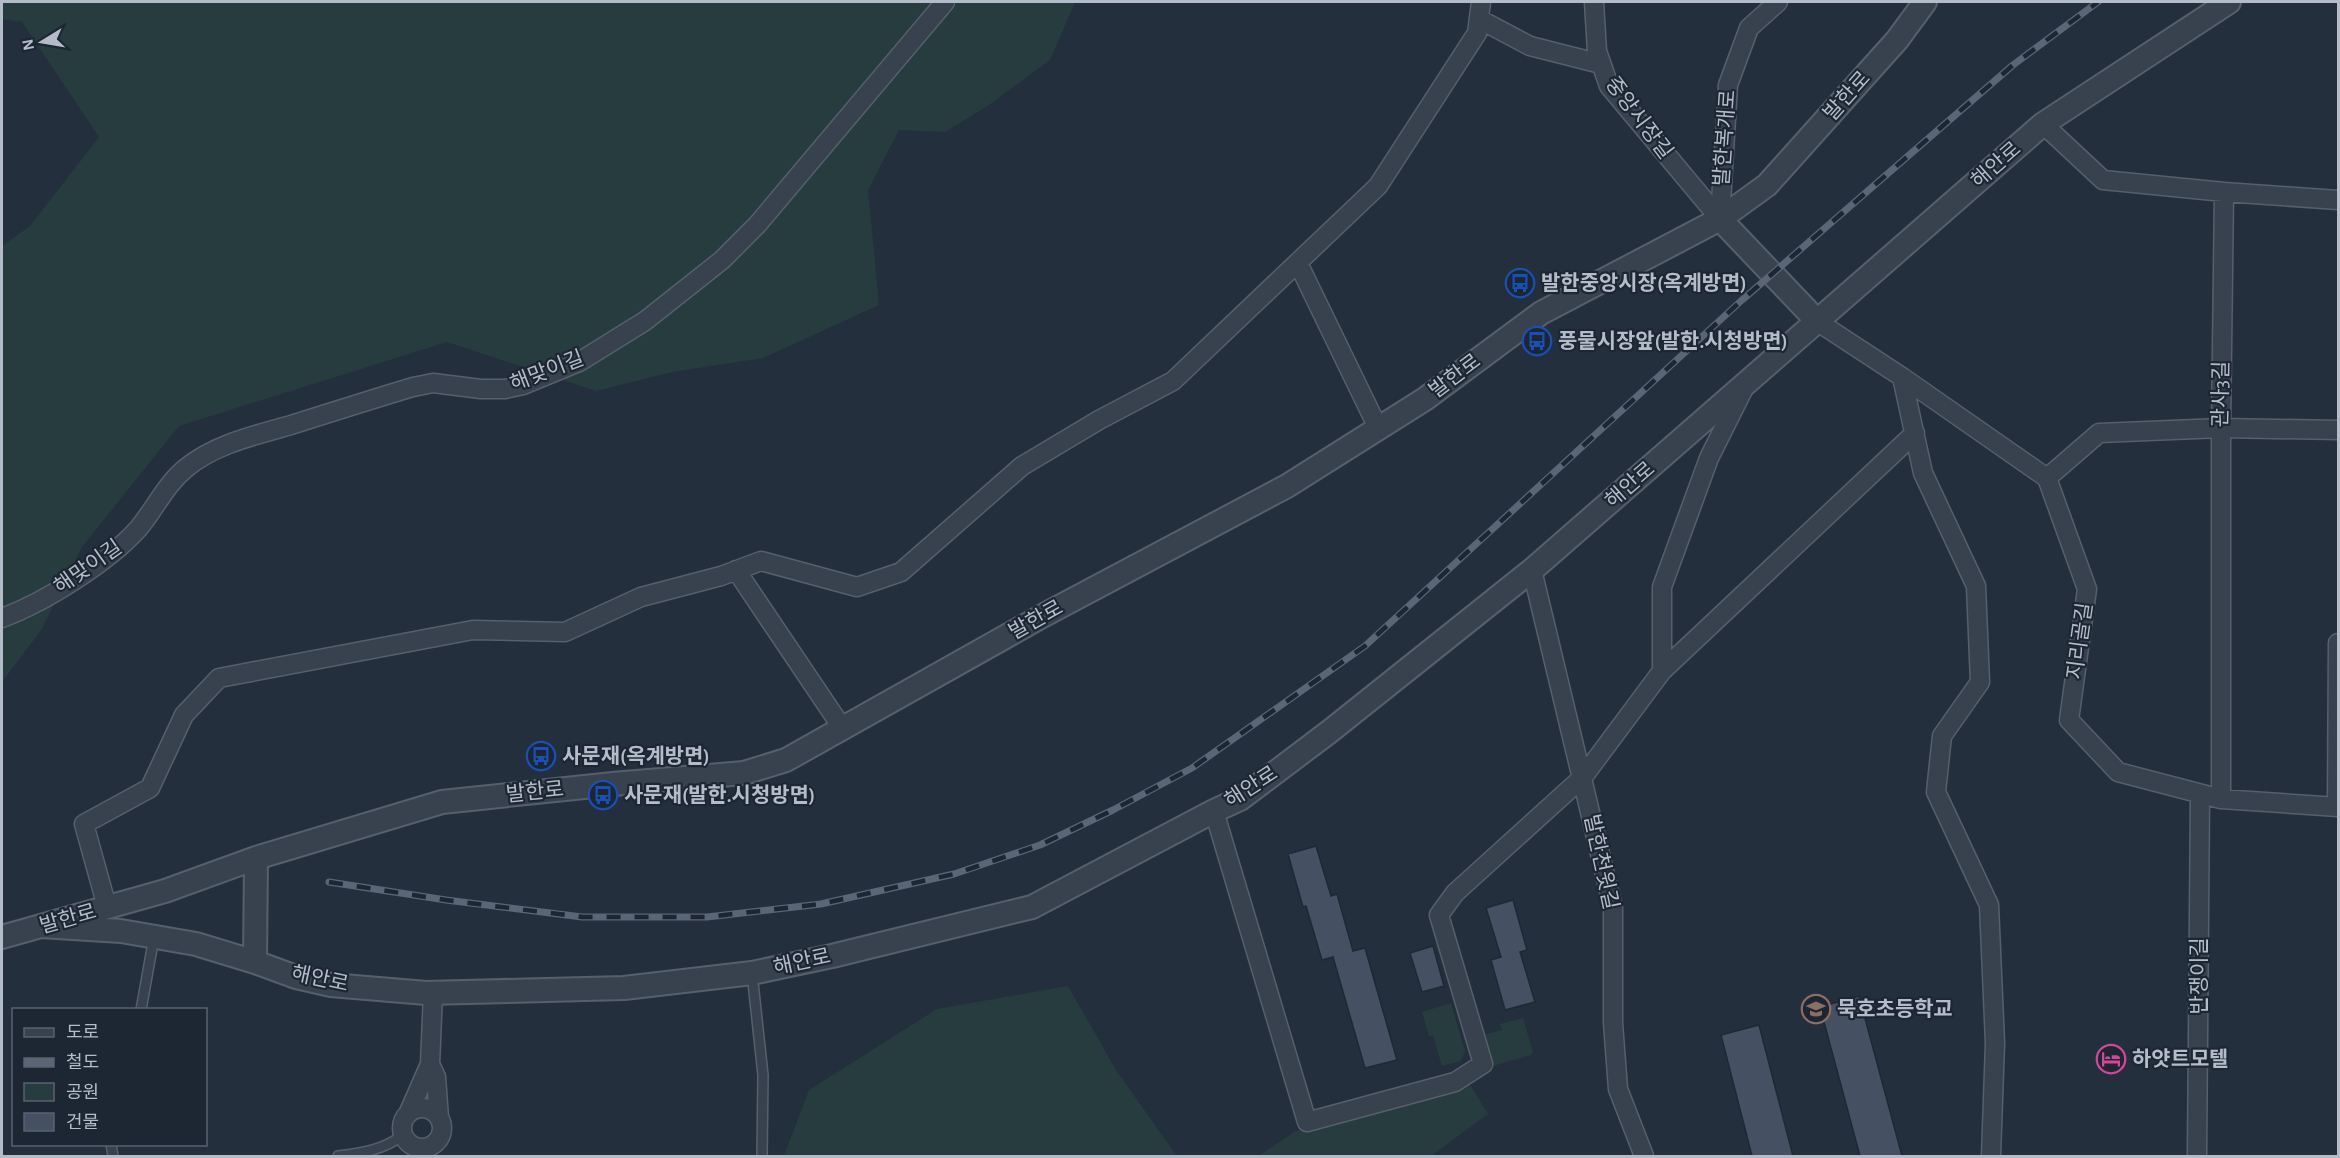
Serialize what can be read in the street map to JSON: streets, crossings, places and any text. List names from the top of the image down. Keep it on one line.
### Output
{"streets":{"street":["발한로","중앙시장길","발한복개로","해안로","해맞이길","관사3길","지리골길","발한천윗길","반쟁이길"]},"crossings":[["발한로","중앙시장길"],["발한로","발한복개로"],["발한로","해안로"],["중앙시장길","발한복개로"],["해안로","발한천윗길"],["관사3길","지리골길"],["지리골길","반쟁이길"]],"places":{"bus stop":["발한중앙시장(옥계방면)","풍물시장앞(발한.시청방면)","사문재(옥계방면)","사문재(발한.시청방면)"],"school or university":["묵호초등학교"],"hotel":["하얏트모텔"]},"legend":["도로","철도","공원","건물"],"north":"left"}
